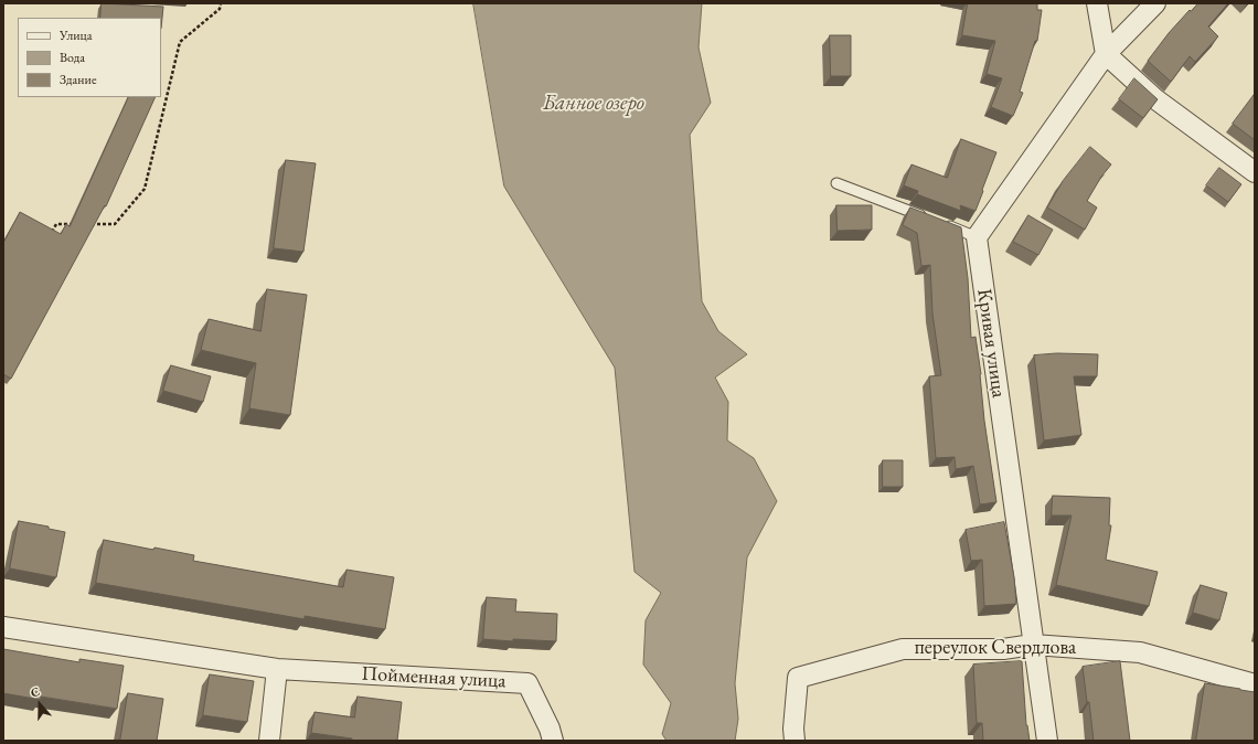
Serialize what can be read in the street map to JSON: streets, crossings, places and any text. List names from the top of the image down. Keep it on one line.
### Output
{"streets":{"street":["Кривая улица","переулок Свердлова","Пойменная улица"]},"crossings":[["Кривая улица","переулок Свердлова"]],"water":["Банное озеро"],"legend":["Улица","Вода","Здание"],"north":"top"}
